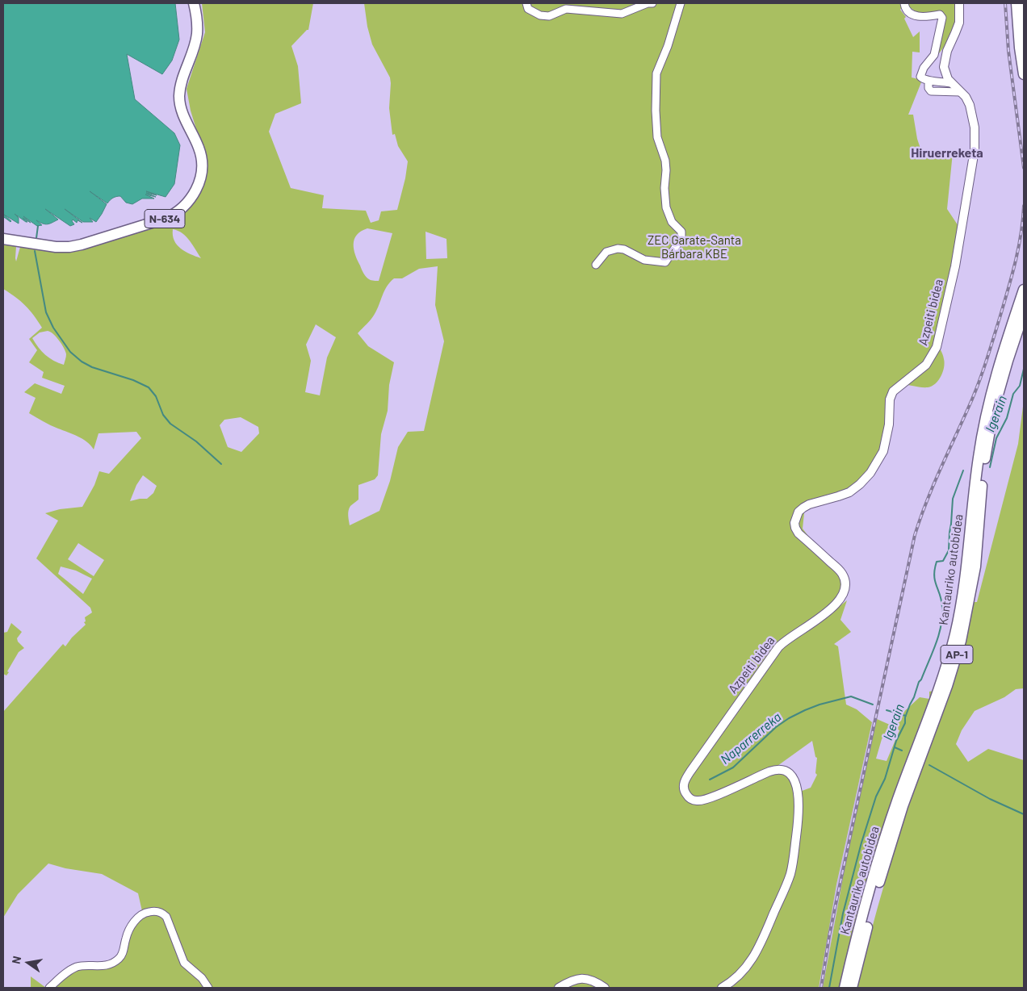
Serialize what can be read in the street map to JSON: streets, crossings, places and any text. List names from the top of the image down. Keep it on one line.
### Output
{"streets":{"highway":["N-634","Kantauriko autobidea","AP-1"],"main road":["Azpeiti bidea"]},"districts":["Hiruerreketa"],"water":["Igerain","Naparrerreka"],"parks":["ZEC Garate-Santa Bárbara KBE"],"north":"left"}
